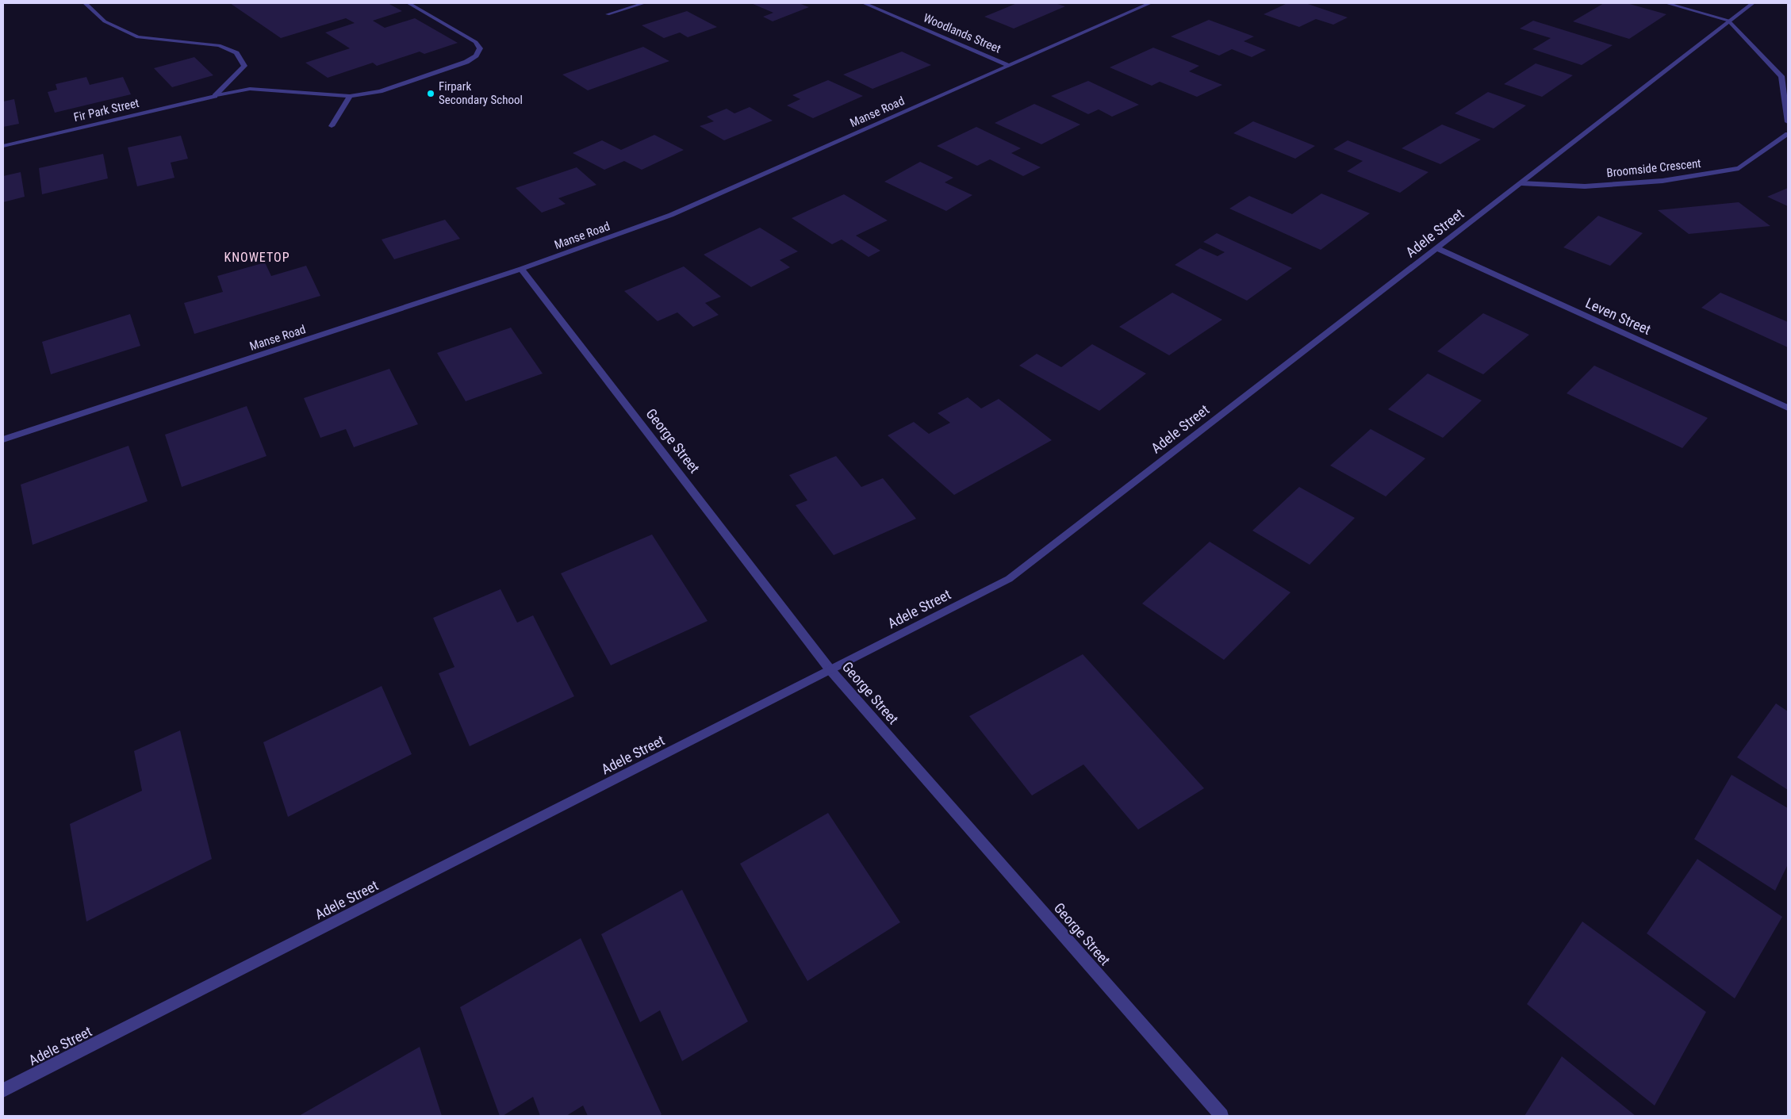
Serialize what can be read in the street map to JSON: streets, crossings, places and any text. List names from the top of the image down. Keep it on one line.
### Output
{"streets":{"street":["Woodlands Street","Fir Park Street","Manse Road","Broomside Crescent","Adele Street","Leven Street","George Street"]},"crossings":[["Woodlands Street","Manse Road"],["Manse Road","George Street"],["Broomside Crescent","Adele Street"],["Adele Street","Leven Street"],["Adele Street","George Street"]],"districts":["KNOWETOP"],"places":["Firpark Secondary School"]}
